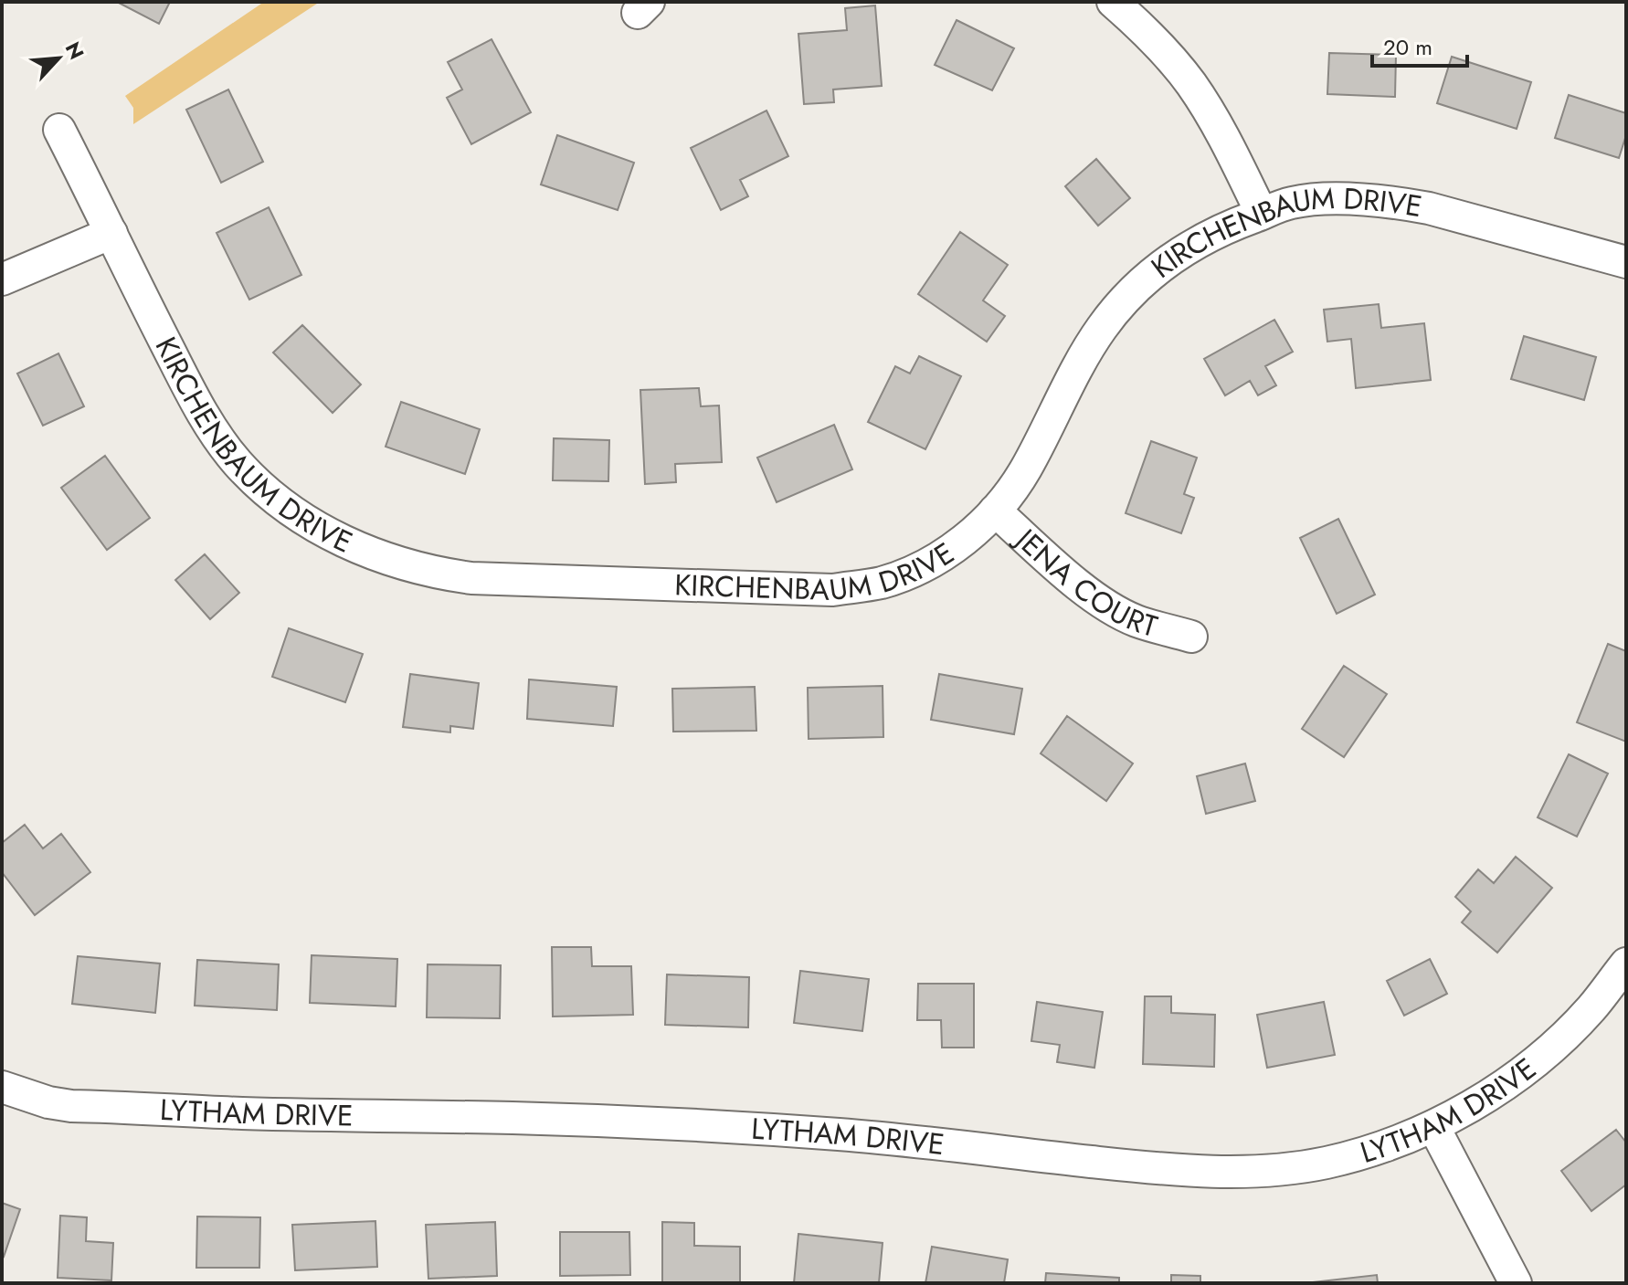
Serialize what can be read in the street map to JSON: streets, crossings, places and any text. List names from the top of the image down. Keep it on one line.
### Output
{"streets":{"street":["KIRCHENBAUM DRIVE","JENA COURT","LYTHAM DRIVE"]},"crossings":[["KIRCHENBAUM DRIVE","JENA COURT"]],"scale_bar":"20 m","north":"top right"}
